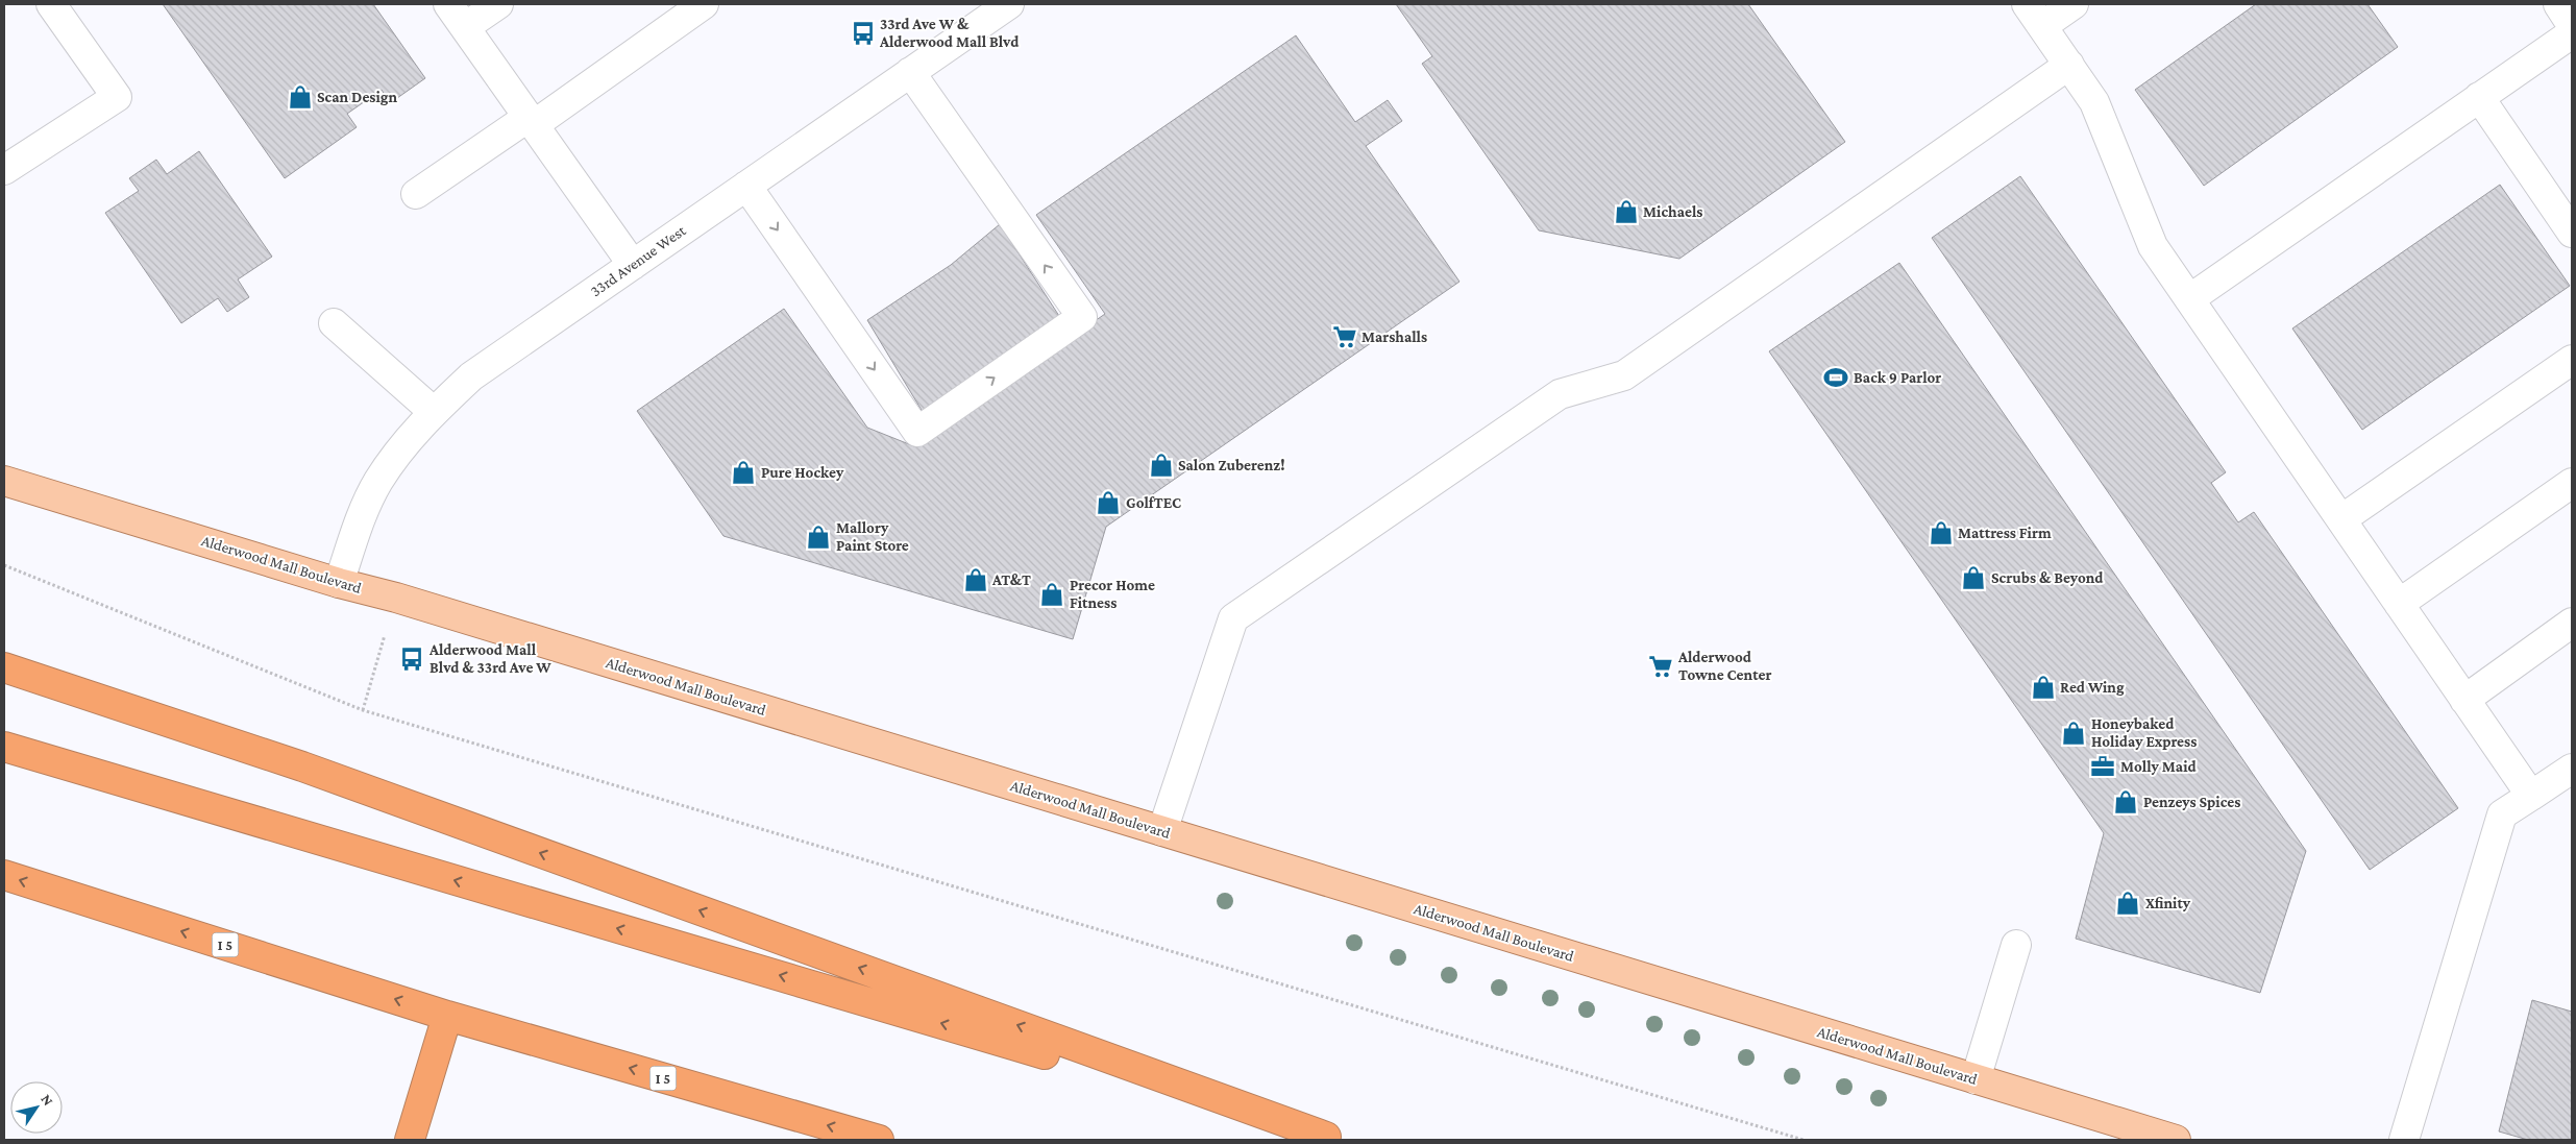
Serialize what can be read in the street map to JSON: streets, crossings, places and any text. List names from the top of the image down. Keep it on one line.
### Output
{"streets":{"highway":["I 5"],"main road":["Alderwood Mall Boulevard"],"street":["33rd Avenue West"]},"crossings":[["33rd Avenue West","Alderwood Mall Boulevard"]],"places":{"bus stop":["33rd Ave W & Alderwood Mall Blvd","Alderwood Mall Blvd & 33rd Ave W"],"shop":["Scan Design","Michaels","Salon Zuberenz!","Pure Hockey","GolfTEC","Mattress Firm","Mallory Paint Store","Scrubs & Beyond","AT&T","Precor Home Fitness","Red Wing","Honeybaked Holiday Express","Penzeys Spices","Xfinity"],"supermarket":["Marshalls","Alderwood Towne Center"],"sports":["Back 9 Parlor"],"office":["Molly Maid"]},"north":"top right"}
